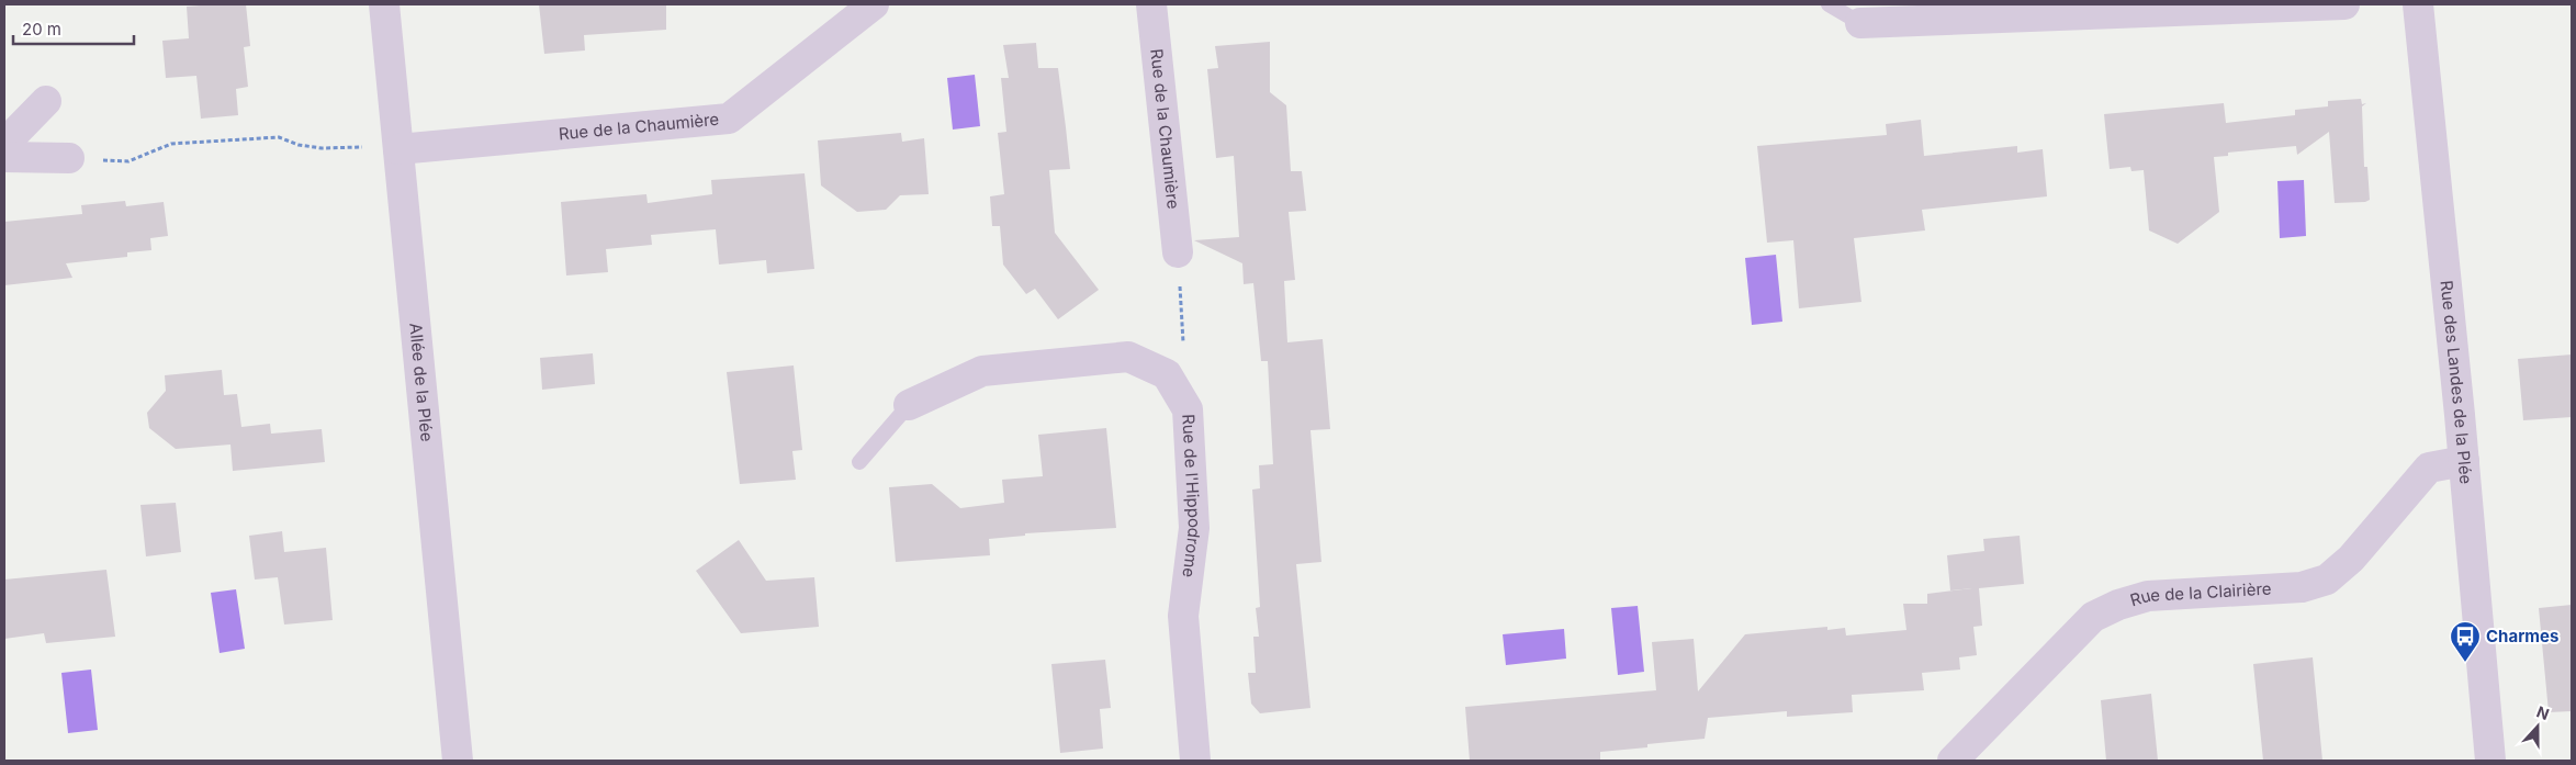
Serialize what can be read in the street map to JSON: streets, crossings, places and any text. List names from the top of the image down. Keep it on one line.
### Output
{"streets":{"street":["Rue de la Chaumière","Allée de la Plée","Rue des Landes de la Plée","Rue de l'Hippodrome","Rue de la Clairière"]},"crossings":[["Rue de la Chaumière","Allée de la Plée"],["Rue des Landes de la Plée","Rue de la Clairière"]],"places":{"bus stop":["Charmes"]},"scale_bar":"20 m","north":"top"}
